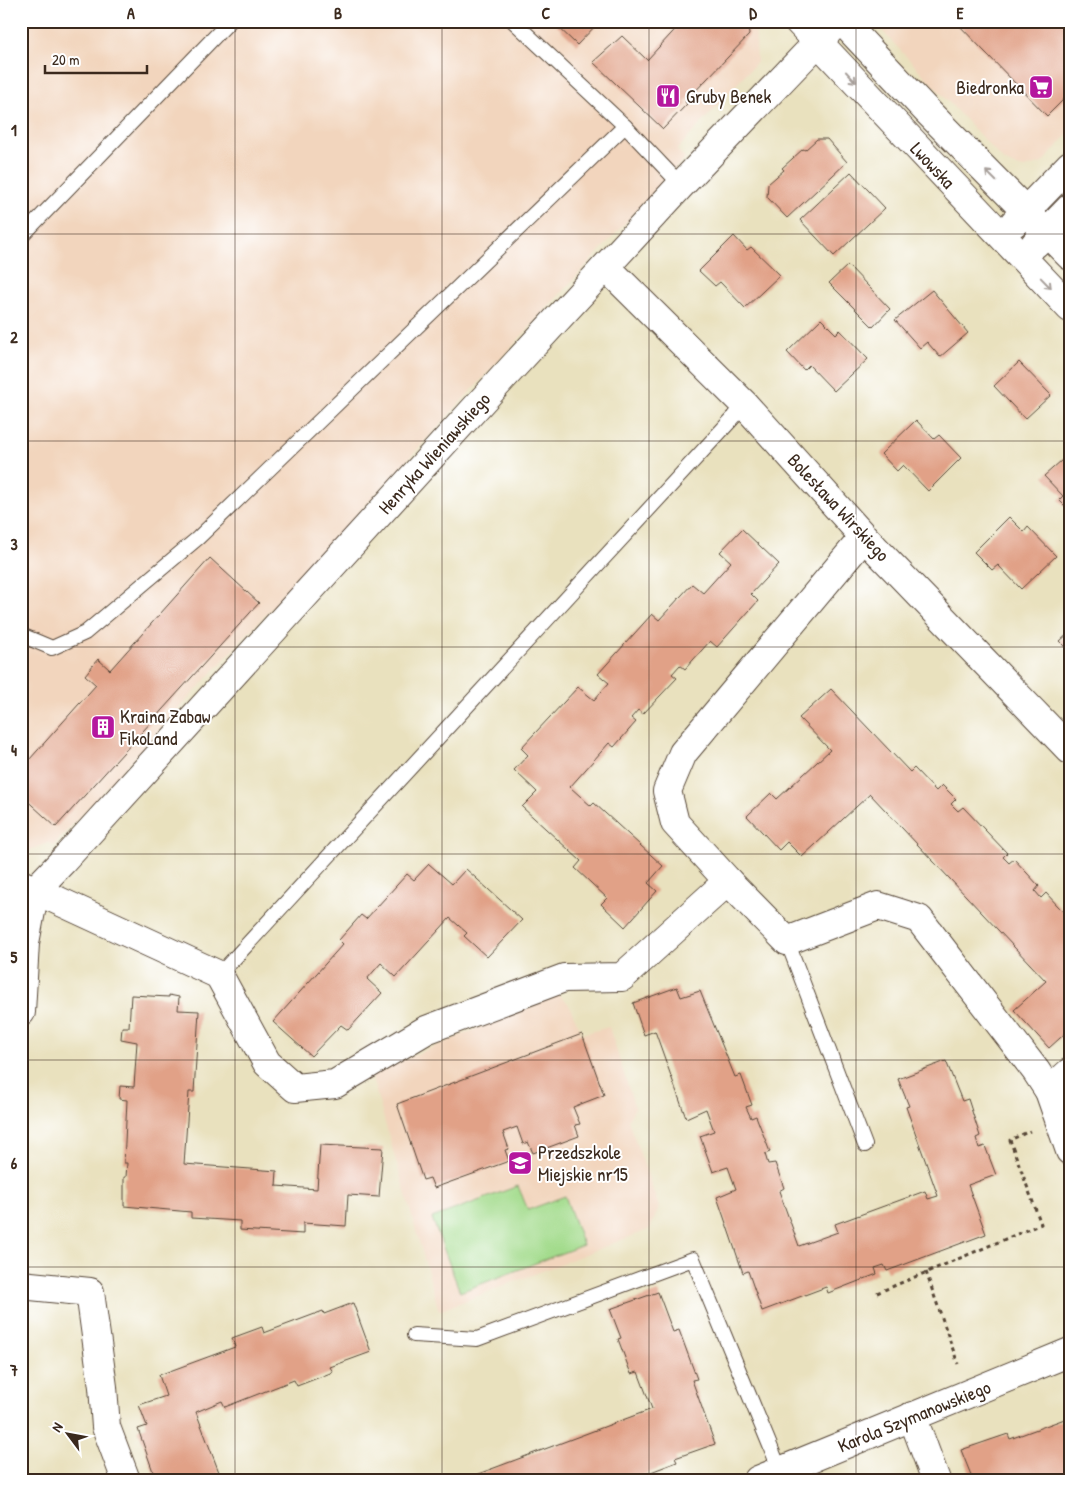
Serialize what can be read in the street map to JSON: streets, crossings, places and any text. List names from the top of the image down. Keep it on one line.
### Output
{"streets":{"street":["Lwowska","Henryka Wieniawskiego","Bolesława Wirskiego","Karola Szymanowskiego"]},"crossings":[["Lwowska","Henryka Wieniawskiego"],["Henryka Wieniawskiego","Bolesława Wirskiego"]],"places":{"supermarket":["Biedronka"],"restaurant":["Gruby Benek"],"building":["Kraina Zabaw FikoLand"],"school or university":["Przedszkole Miejskie nr15"]},"scale_bar":"20 m","north":"top left","grid":{"columns":["A","B","C","D","E"],"rows":["1","2","3","4","5","6","7"]}}
